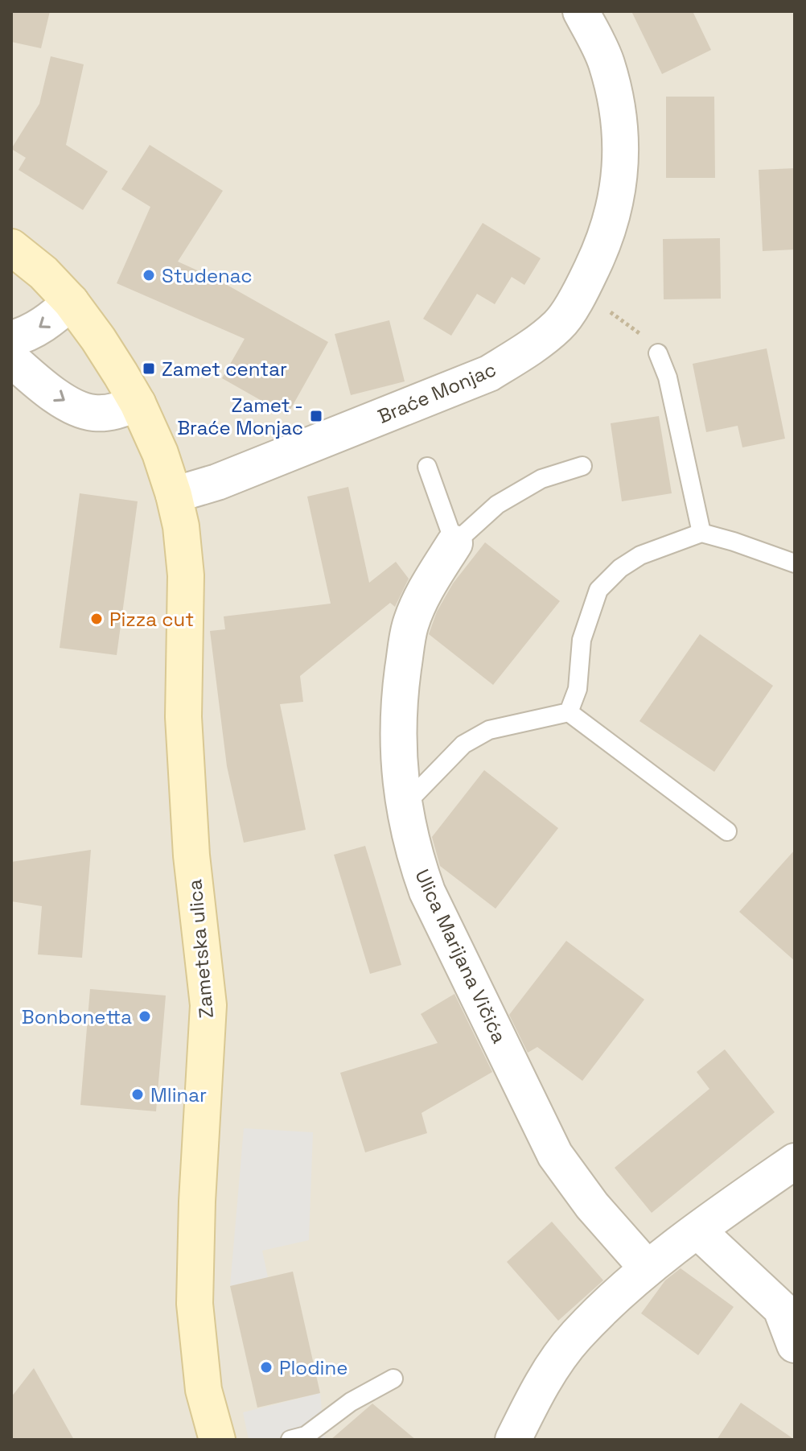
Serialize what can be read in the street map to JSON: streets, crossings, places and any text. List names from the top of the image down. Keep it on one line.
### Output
{"streets":{"main road":["Zametska ulica"],"street":["Braće Monjac","Ulica Marijana Vičića"]},"crossings":[["Braće Monjac","Zametska ulica"]],"places":{"other":["Studenac","Pizza cut","Bonbonetta","Mlinar","Plodine"],"transit":["Zamet centar","Zamet - Braće Monjac"]}}
